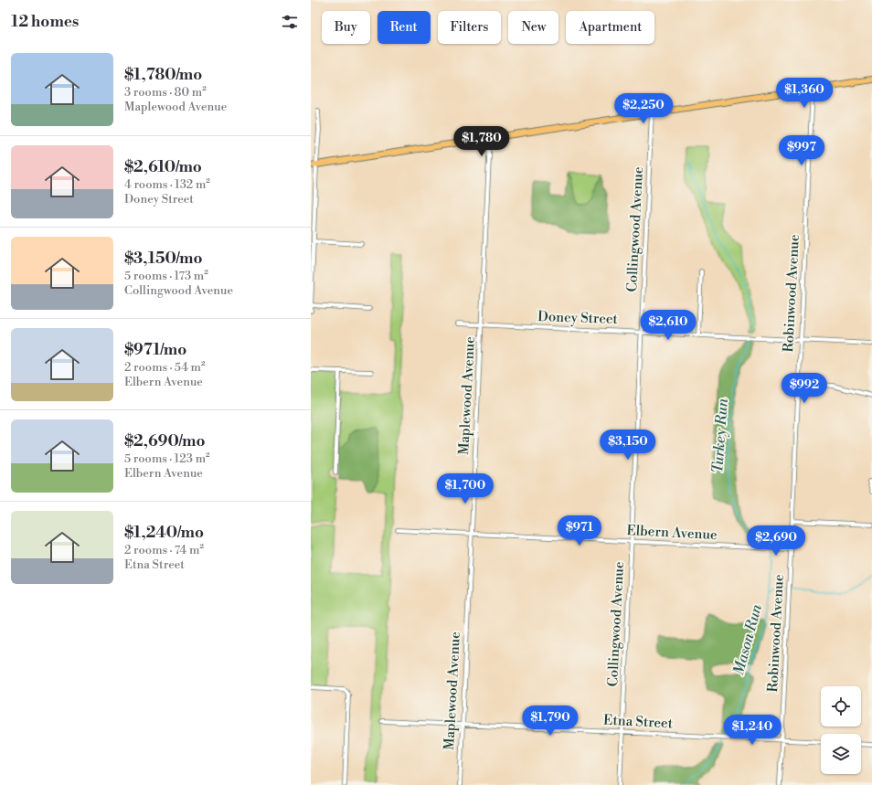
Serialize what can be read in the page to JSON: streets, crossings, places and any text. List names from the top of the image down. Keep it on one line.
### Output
{"streets":{"street":["Collingwood Avenue","Robinwood Avenue","Doney Street","Maplewood Avenue","Elbern Avenue","Etna Street"]},"crossings":[["Collingwood Avenue","Doney Street"],["Collingwood Avenue","Elbern Avenue"],["Collingwood Avenue","Etna Street"],["Robinwood Avenue","Doney Street"],["Robinwood Avenue","Elbern Avenue"],["Robinwood Avenue","Etna Street"],["Doney Street","Maplewood Avenue"],["Maplewood Avenue","Elbern Avenue"],["Maplewood Avenue","Etna Street"]],"water":["Turkey Run","Mason Run"],"page":{"heading":"12 homes","chip":["Buy","Rent","Filters","New","Apartment"],"list":[{"name":"$1,780/mo","note":"3 rooms · 80 m² · Maplewood Avenue"},{"name":"$2,610/mo","note":"4 rooms · 132 m² · Doney Street"},{"name":"$3,150/mo","note":"5 rooms · 173 m² · Collingwood Avenue"},{"name":"$971/mo","note":"2 rooms · 54 m² · Elbern Avenue"},{"name":"$2,690/mo","note":"5 rooms · 123 m² · Elbern Avenue"},{"name":"$1,240/mo","note":"2 rooms · 74 m² · Etna Street"}],"price":["$1,360","$2,250","$1,780","$997","$2,610","$992","$3,150","$1,700","$971","$2,690","$1,790","$1,240"]}}
